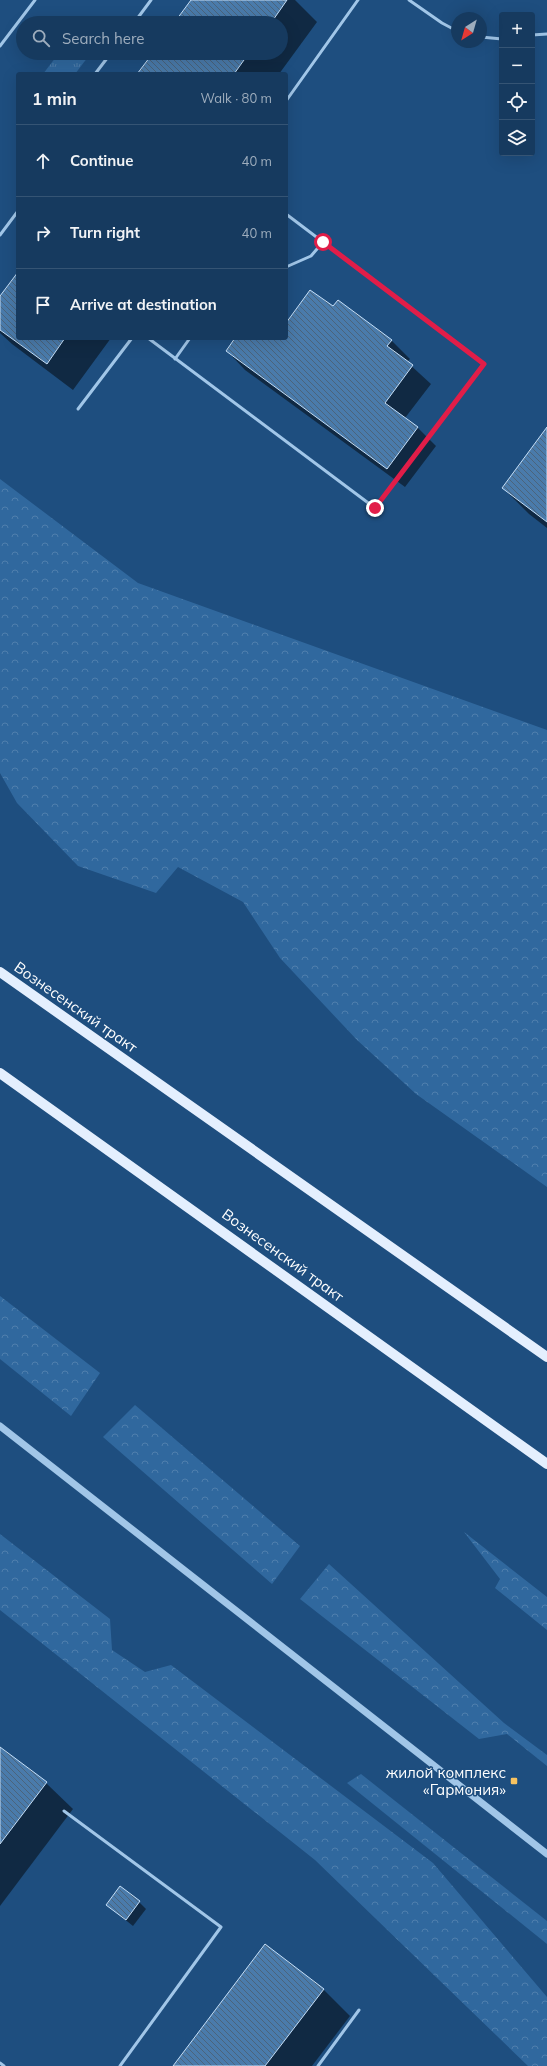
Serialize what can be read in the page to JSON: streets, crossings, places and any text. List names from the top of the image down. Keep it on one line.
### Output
{"streets":{"main road":["Вознесенский тракт"]},"places":{"transit":["жилой комплекс «Гармония»"]},"north":"bottom left","page":{"map_buttons":["+","−"],"search":"Search here","heading":["1 min","Walk · 80 m"],"list":[["Continue","40 m"],["Turn right","40 m"],"Arrive at destination"]}}
